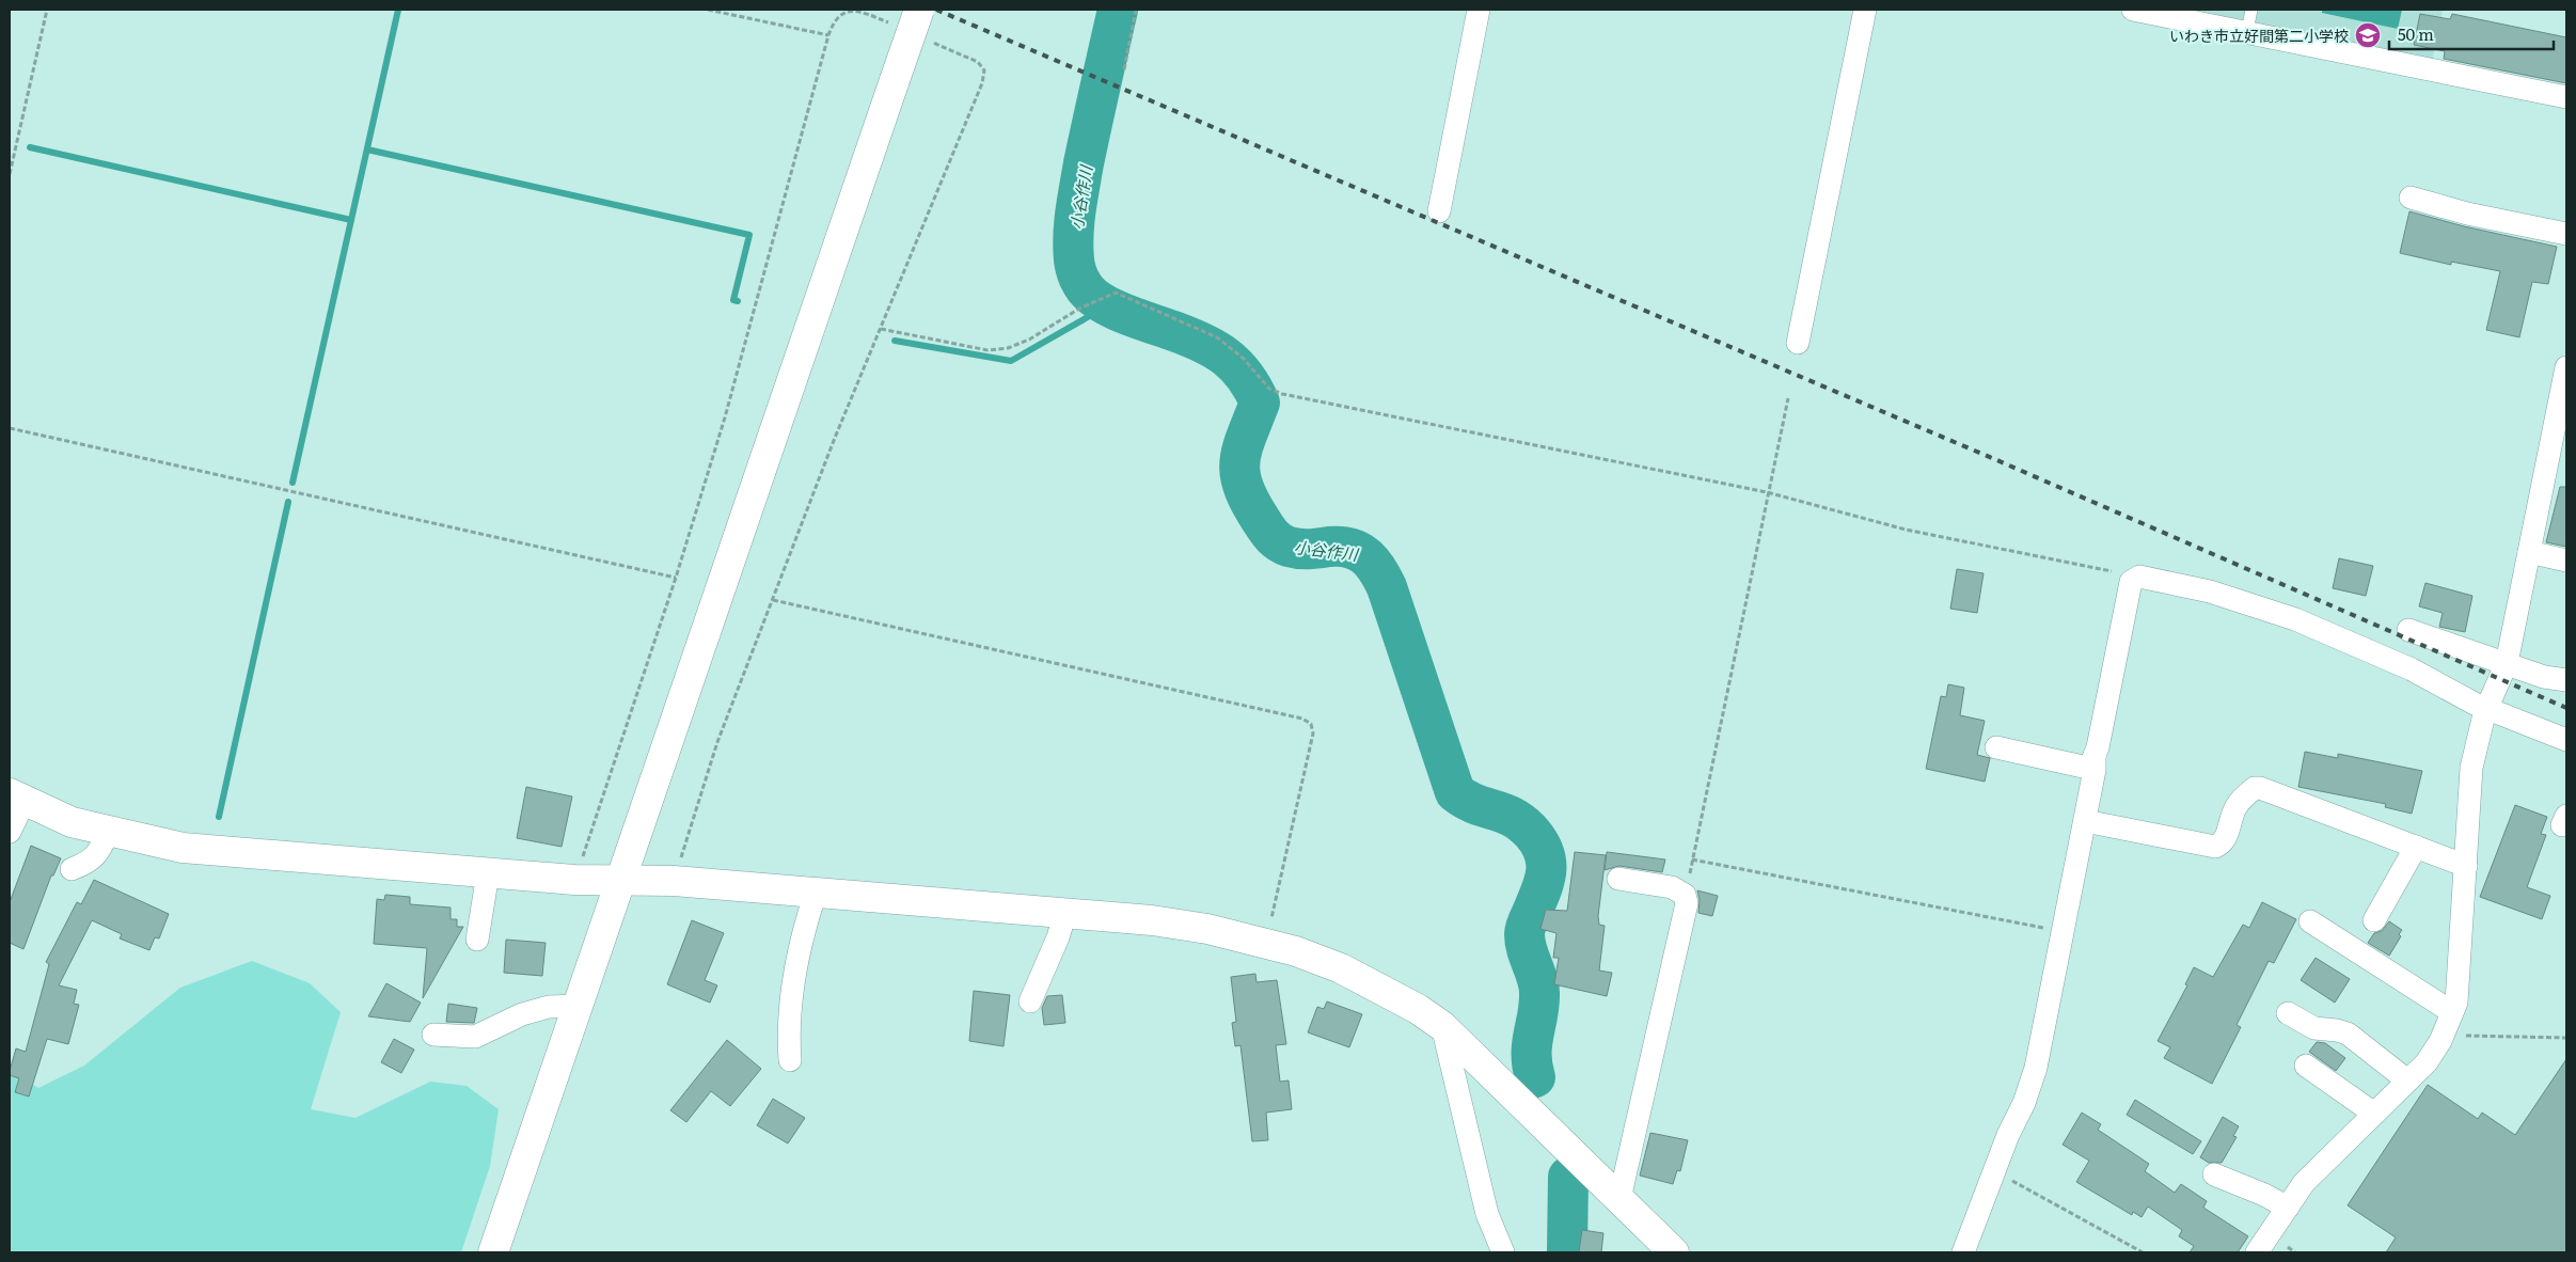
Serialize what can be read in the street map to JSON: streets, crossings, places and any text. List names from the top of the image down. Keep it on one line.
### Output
{"water":["小谷作川"],"places":{"school or university":["いわき市立好間第二小学校"]},"scale_bar":"50 m"}
